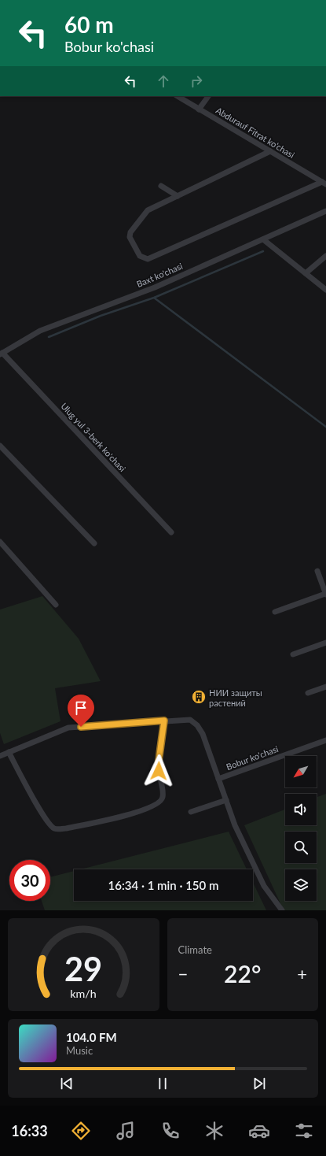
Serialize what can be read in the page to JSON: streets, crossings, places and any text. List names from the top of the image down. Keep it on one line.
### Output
{"streets":{"street":["Abdurauf Fitrat ko'chasi","Baxt ko'chasi","Ulug yul 3-berk ko'chasi","Bobur ko'chasi"]},"crossings":[["Baxt ko'chasi","Ulug yul 3-berk ko'chasi"]],"places":{"building":["НИИ защиты растений"]},"north":"bottom left","page":{"turn":["60 m","Bobur ko'chasi"],"limit":"30","trip":"16:34 · 1 min · 150 m","tile":"Climate","heat":["−","22°","+"],"song":["104.0 FM","Music"],"tabs":"16:33","gauge":["29","km/h"]}}
